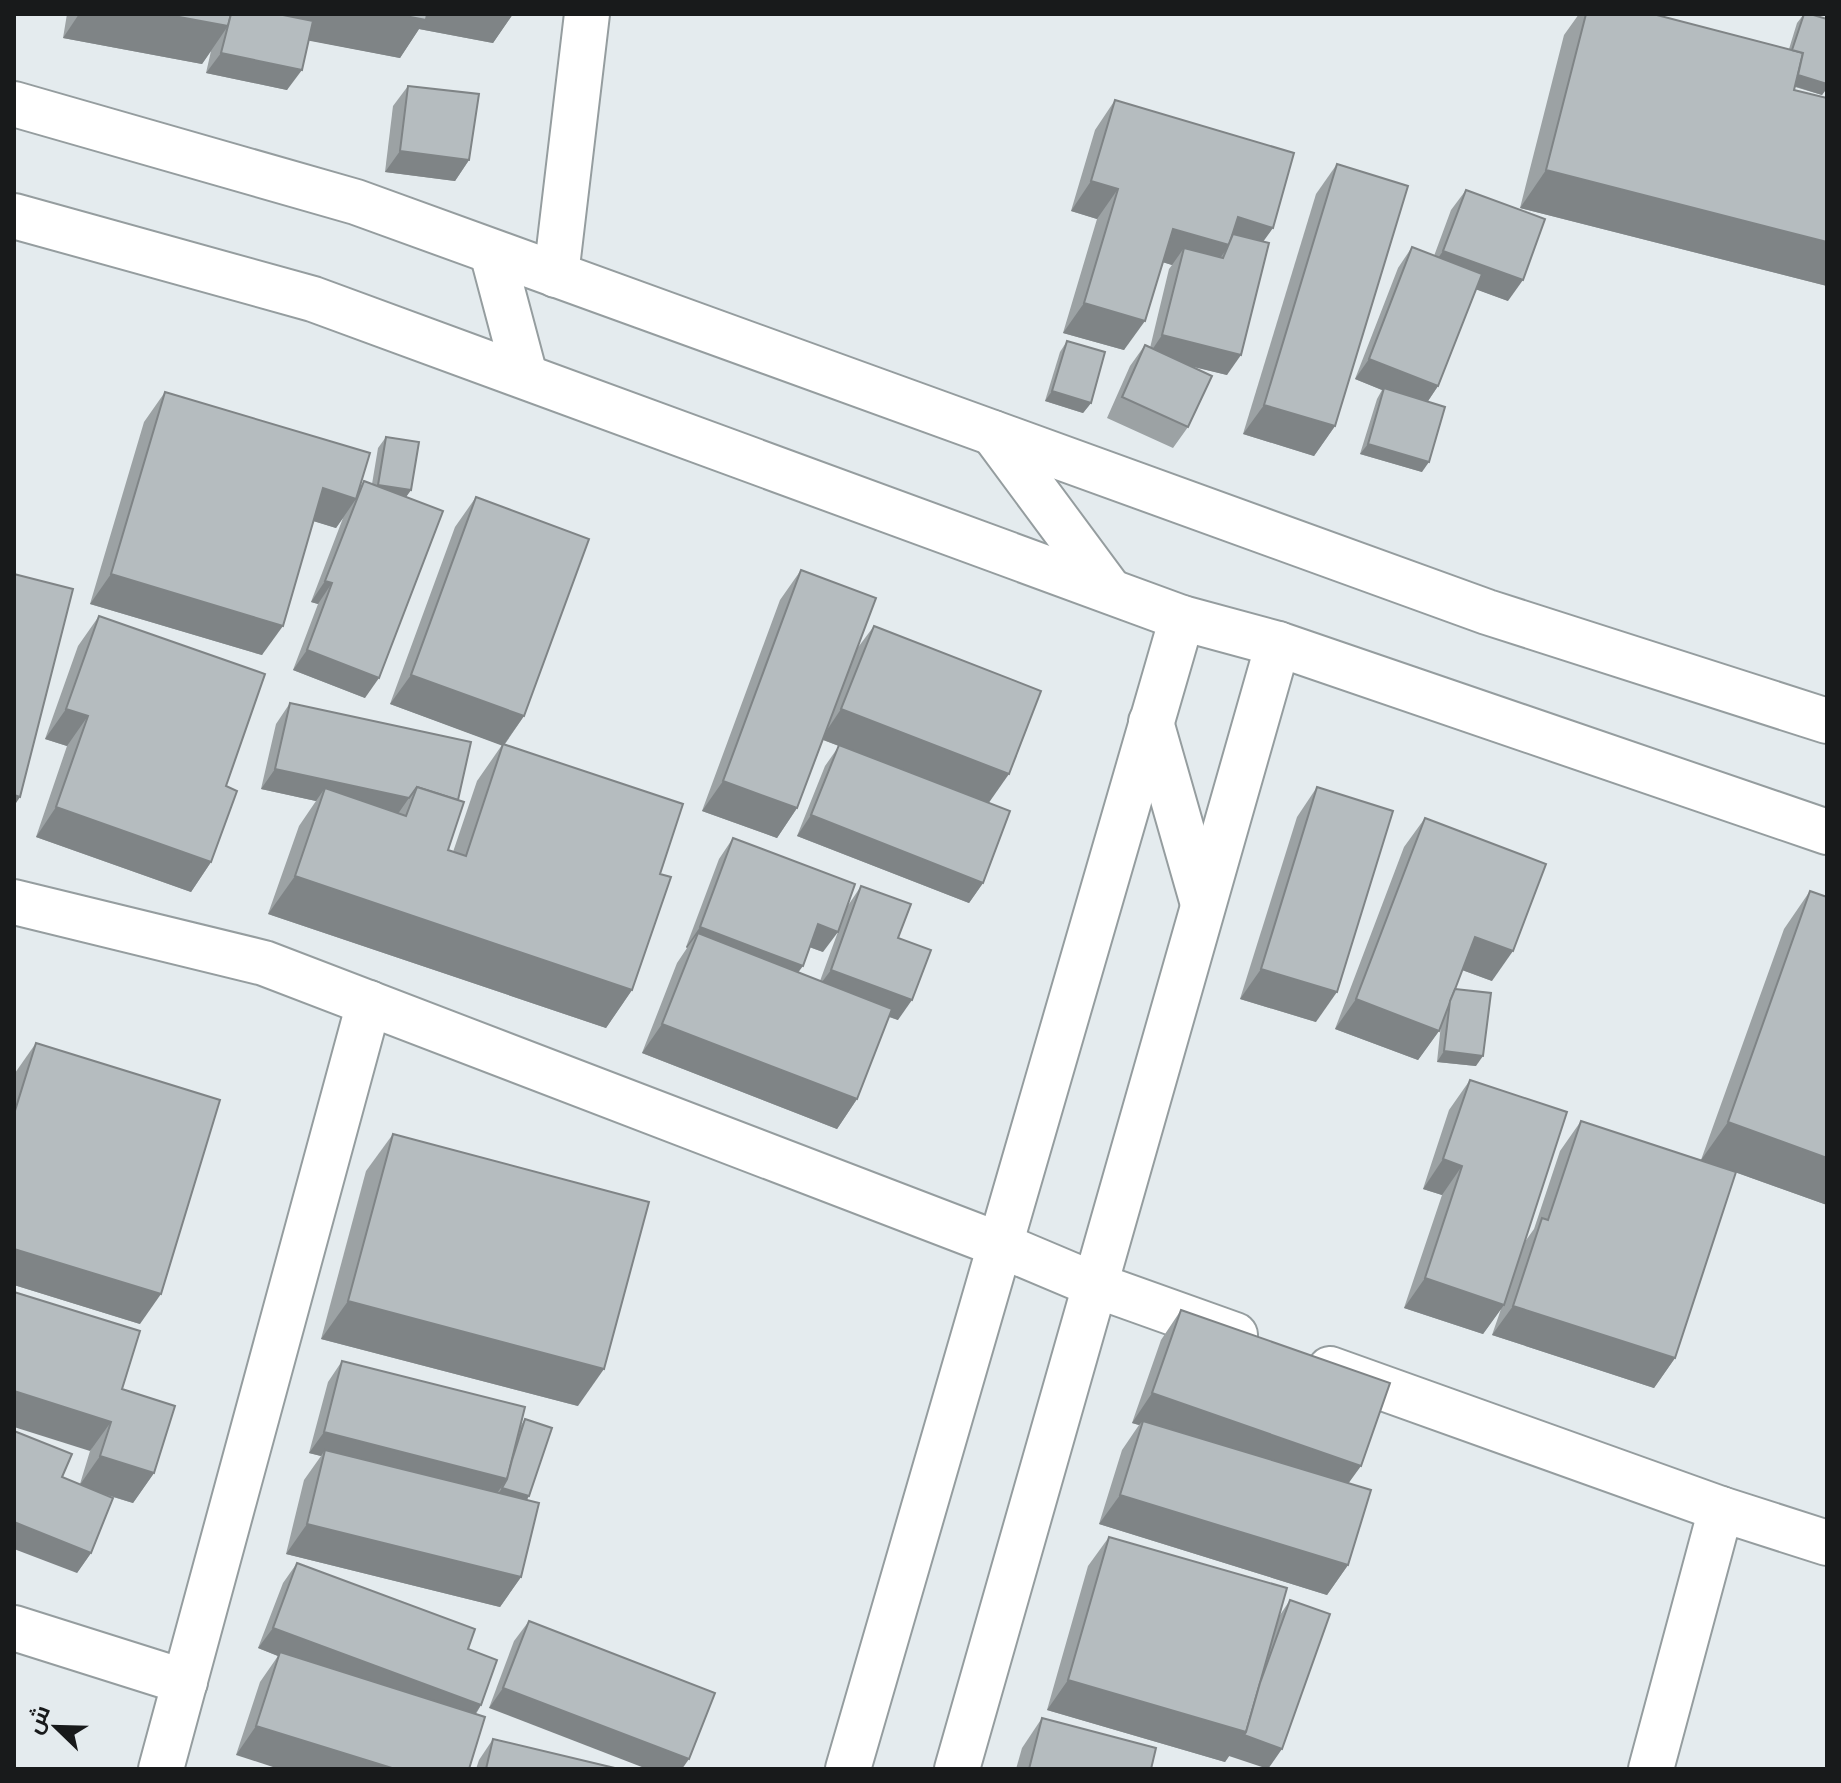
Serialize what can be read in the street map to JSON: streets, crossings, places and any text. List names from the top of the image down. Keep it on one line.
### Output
{"north":"top left"}
